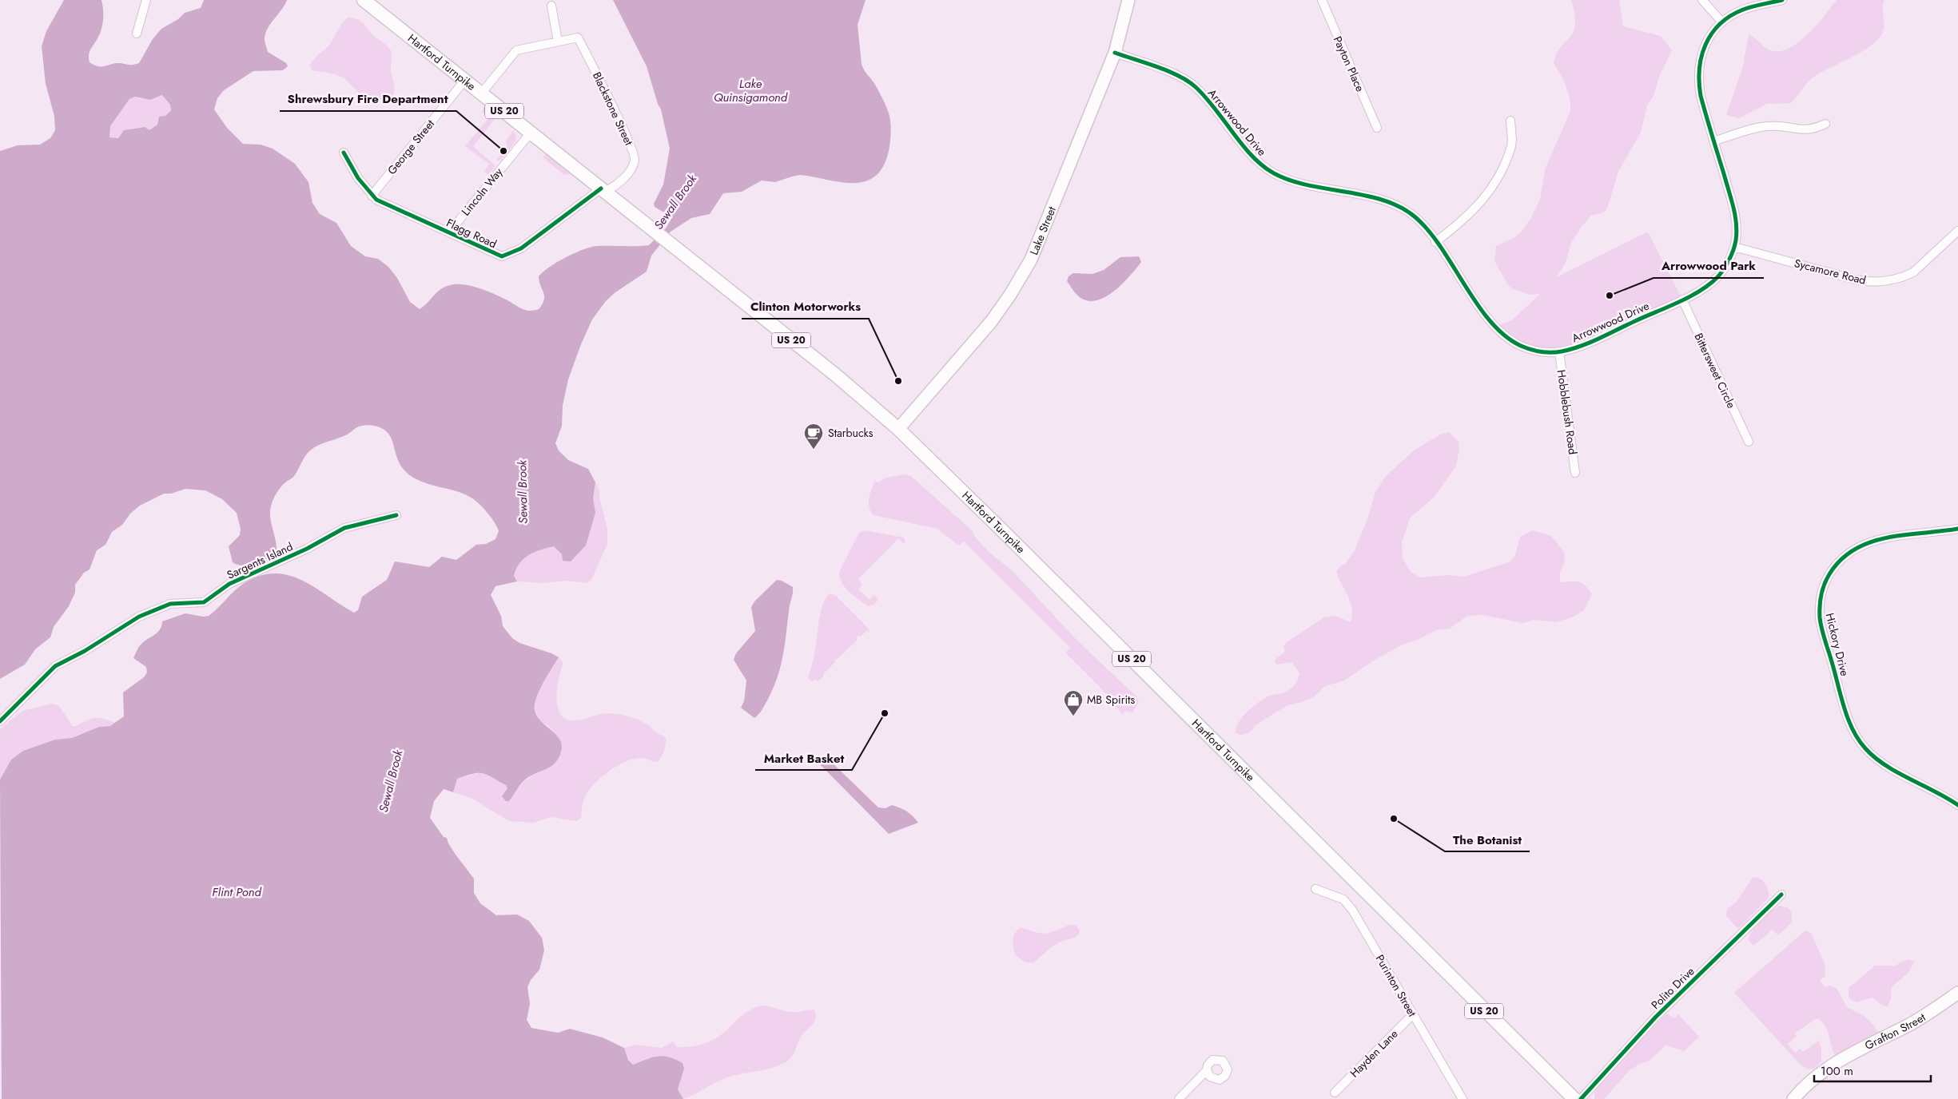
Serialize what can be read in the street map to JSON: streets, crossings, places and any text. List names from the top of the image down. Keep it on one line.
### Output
{"streets":{"main road":["Hartford Turnpike","US 20","Lake Street","Grafton Street"],"street":["Payton Place","Blackstone Street","Arrowwood Drive","George Street","Lincoln Way","Flagg Road","Sycamore Road","Bittersweet Circle","Hobblebush Road","Sargents Island","Hickory Drive","Purinton Street","Polito Drive","Hayden Lane"]},"crossings":[["Hartford Turnpike","Blackstone Street"],["Hartford Turnpike","George Street"],["Hartford Turnpike","Lincoln Way"],["Hartford Turnpike","Lake Street"],["Hartford Turnpike","Flagg Road"],["Blackstone Street","Flagg Road"],["Arrowwood Drive","Lake Street"],["Arrowwood Drive","Sycamore Road"],["Arrowwood Drive","Bittersweet Circle"],["Arrowwood Drive","Hobblebush Road"],["George Street","Flagg Road"],["Lincoln Way","Flagg Road"],["Purinton Street","Hayden Lane"]],"water":["Lake Quinsigamond","Sewall Brook","Flint Pond"],"places":{"other":["Shrewsbury Fire Department","Arrowwood Park","Clinton Motorworks","Market Basket","The Botanist"],"cafe":["Starbucks"],"shop":["MB Spirits"]},"scale_bar":"100 m"}
